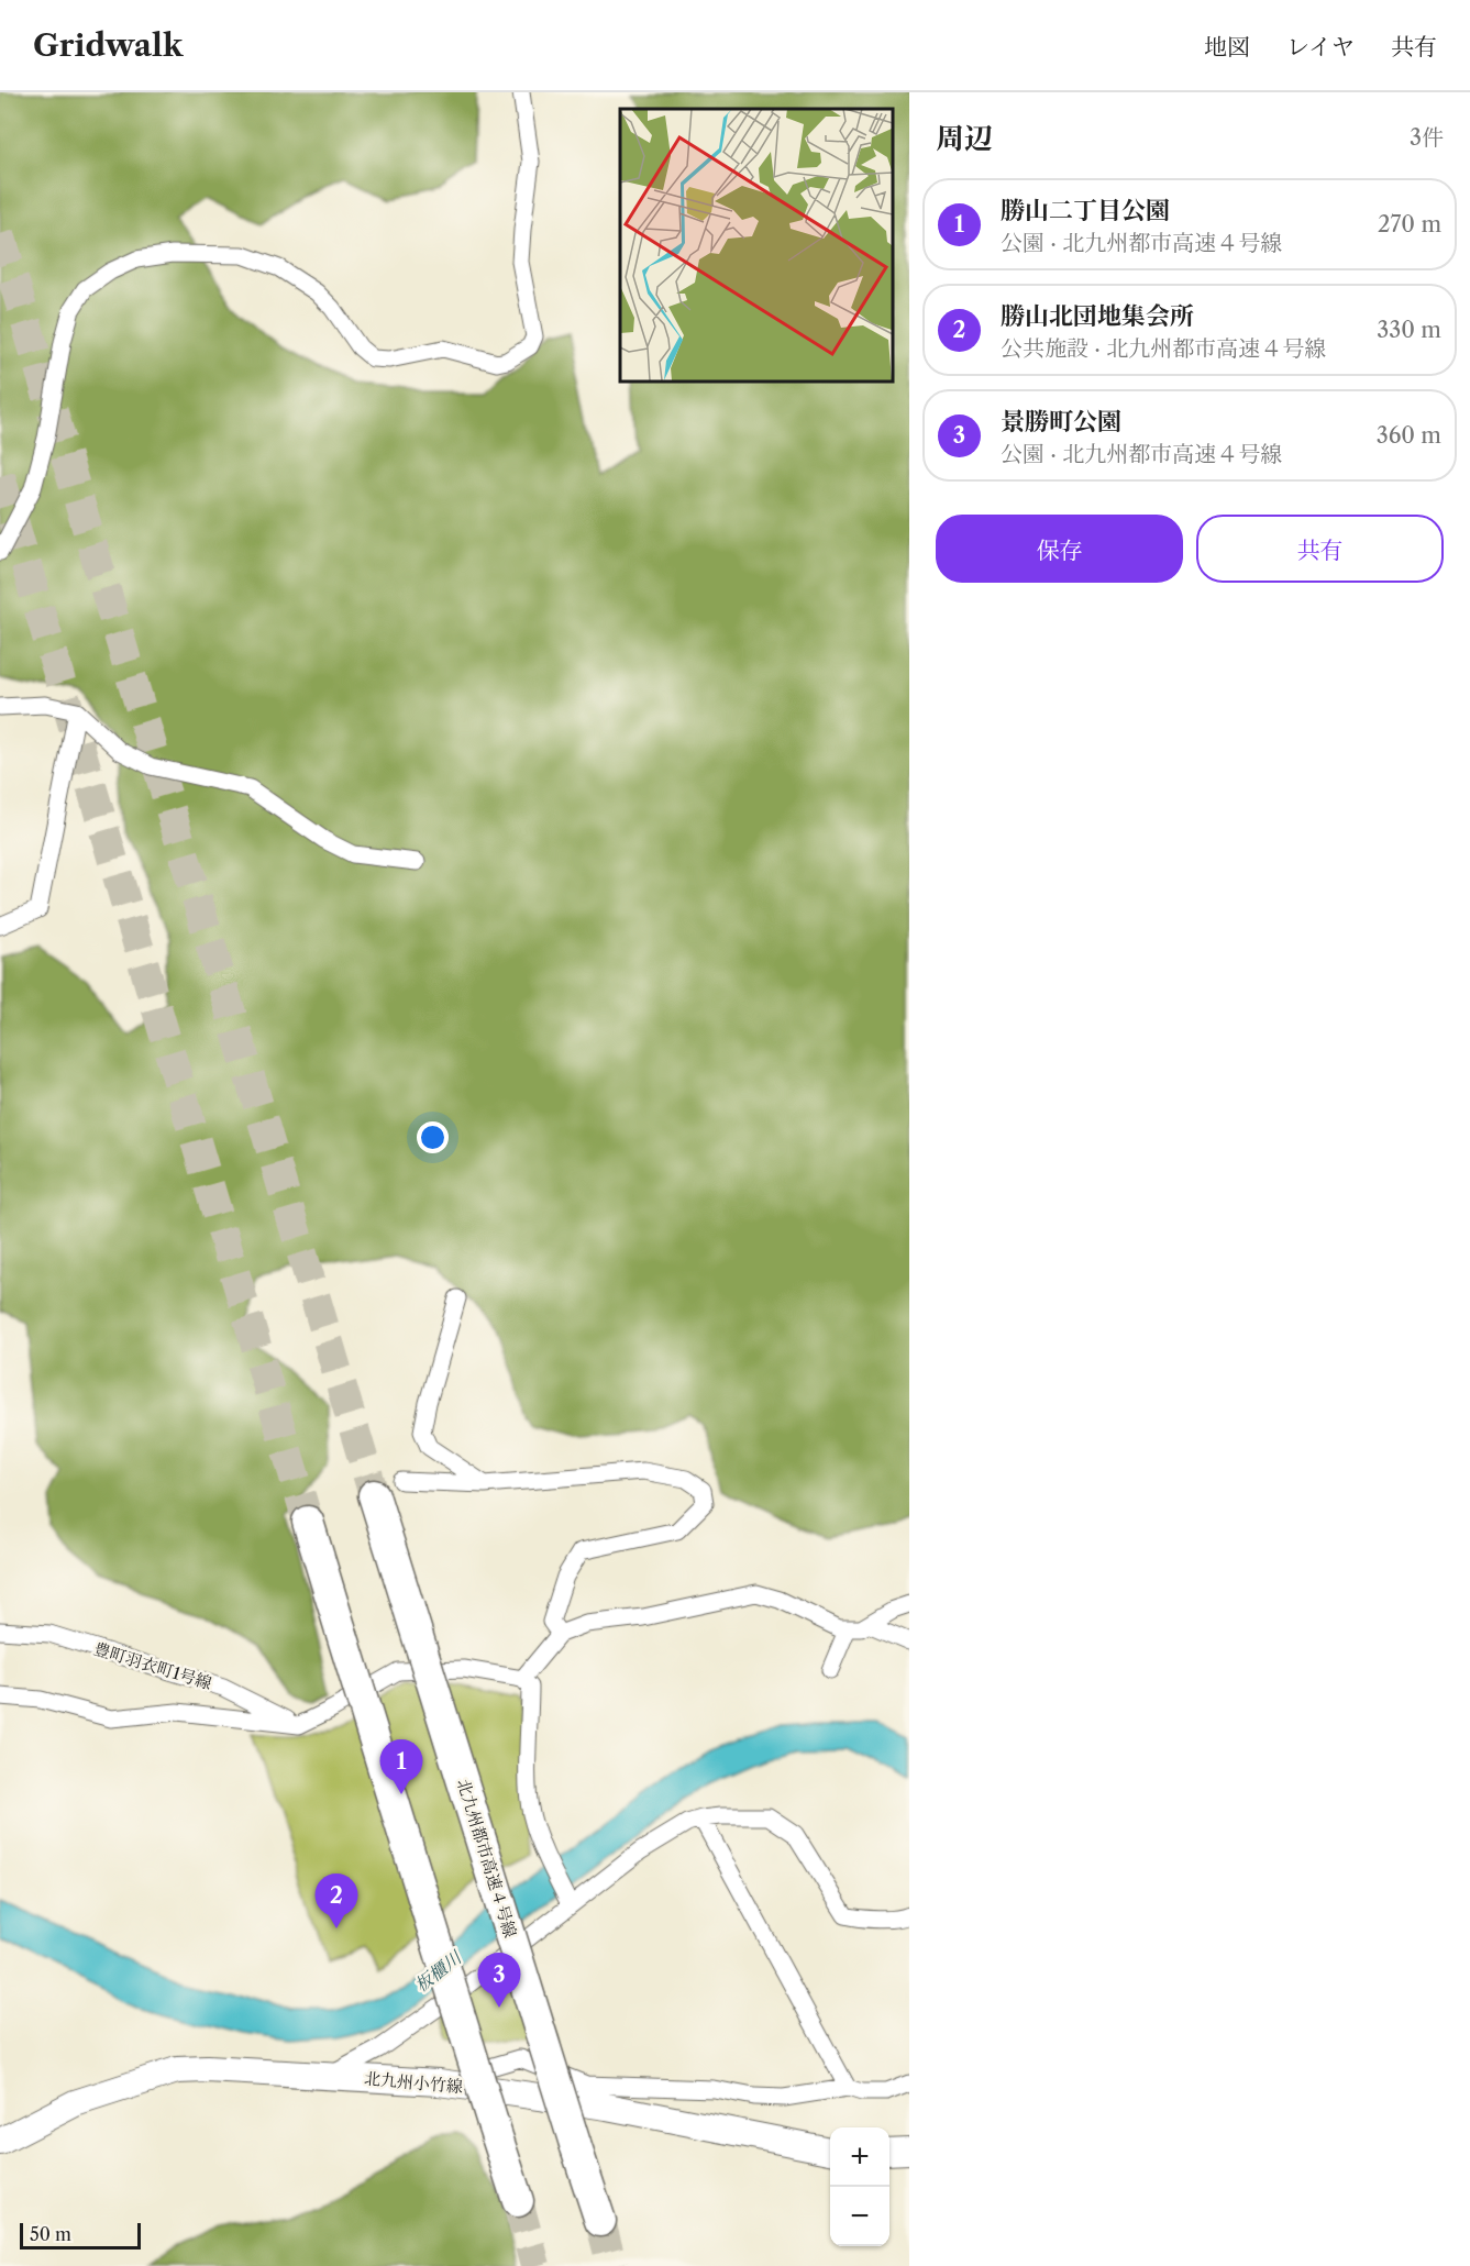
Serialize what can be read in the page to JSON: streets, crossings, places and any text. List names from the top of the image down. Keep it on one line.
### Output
{"streets":{"highway":["北九州都市高速４号線"],"main road":["北九州小竹線"],"street":["豊町羽衣町1号線"]},"water":["板櫃川"],"scale_bar":"50 m","page":{"header":"Gridwalk","nav":["地図","レイヤ","共有"],"heading":["周辺","3件"],"list":[{"mark":"1","name":"勝山二丁目公園","note":"公園 · 北九州都市高速４号線","value":"270 m"},{"mark":"2","name":"勝山北団地集会所","note":"公共施設 · 北九州都市高速４号線","value":"330 m"},{"mark":"3","name":"景勝町公園","note":"公園 · 北九州都市高速４号線","value":"360 m"}],"buttons":["保存","共有"],"pins":["1","2","3"],"map_buttons":["+","−"],"scale":"50 m"}}
